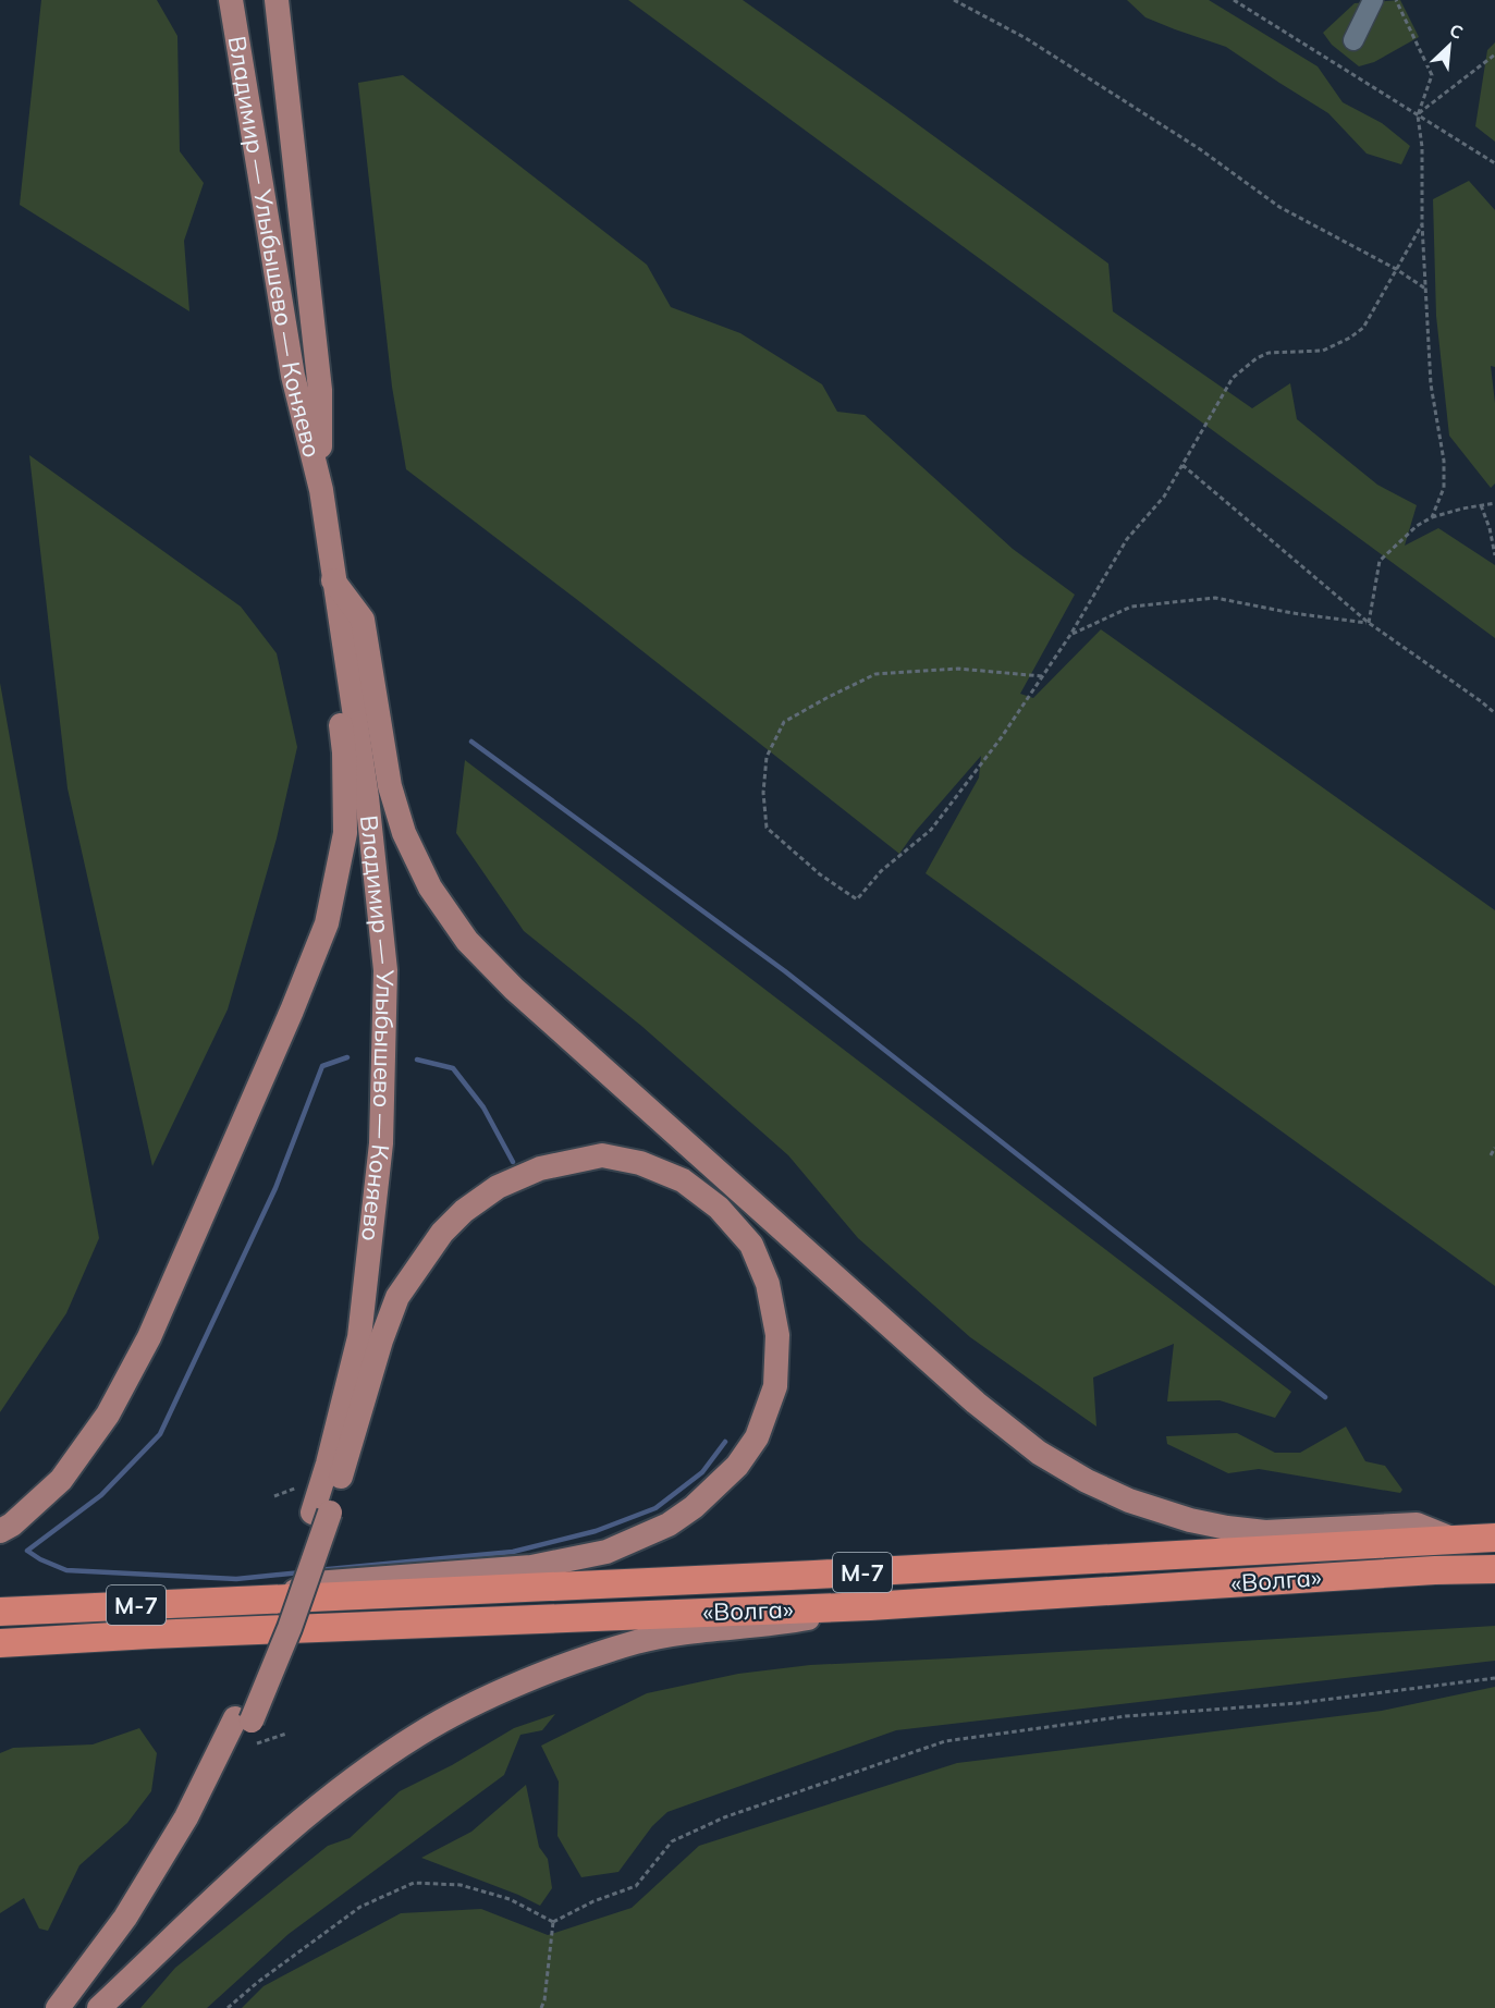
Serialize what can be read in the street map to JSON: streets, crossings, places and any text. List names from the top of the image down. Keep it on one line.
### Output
{"streets":{"highway":["М-7","«Волга»"],"main road":["Владимир — Улыбышево — Коняево"]},"north":"top right"}
